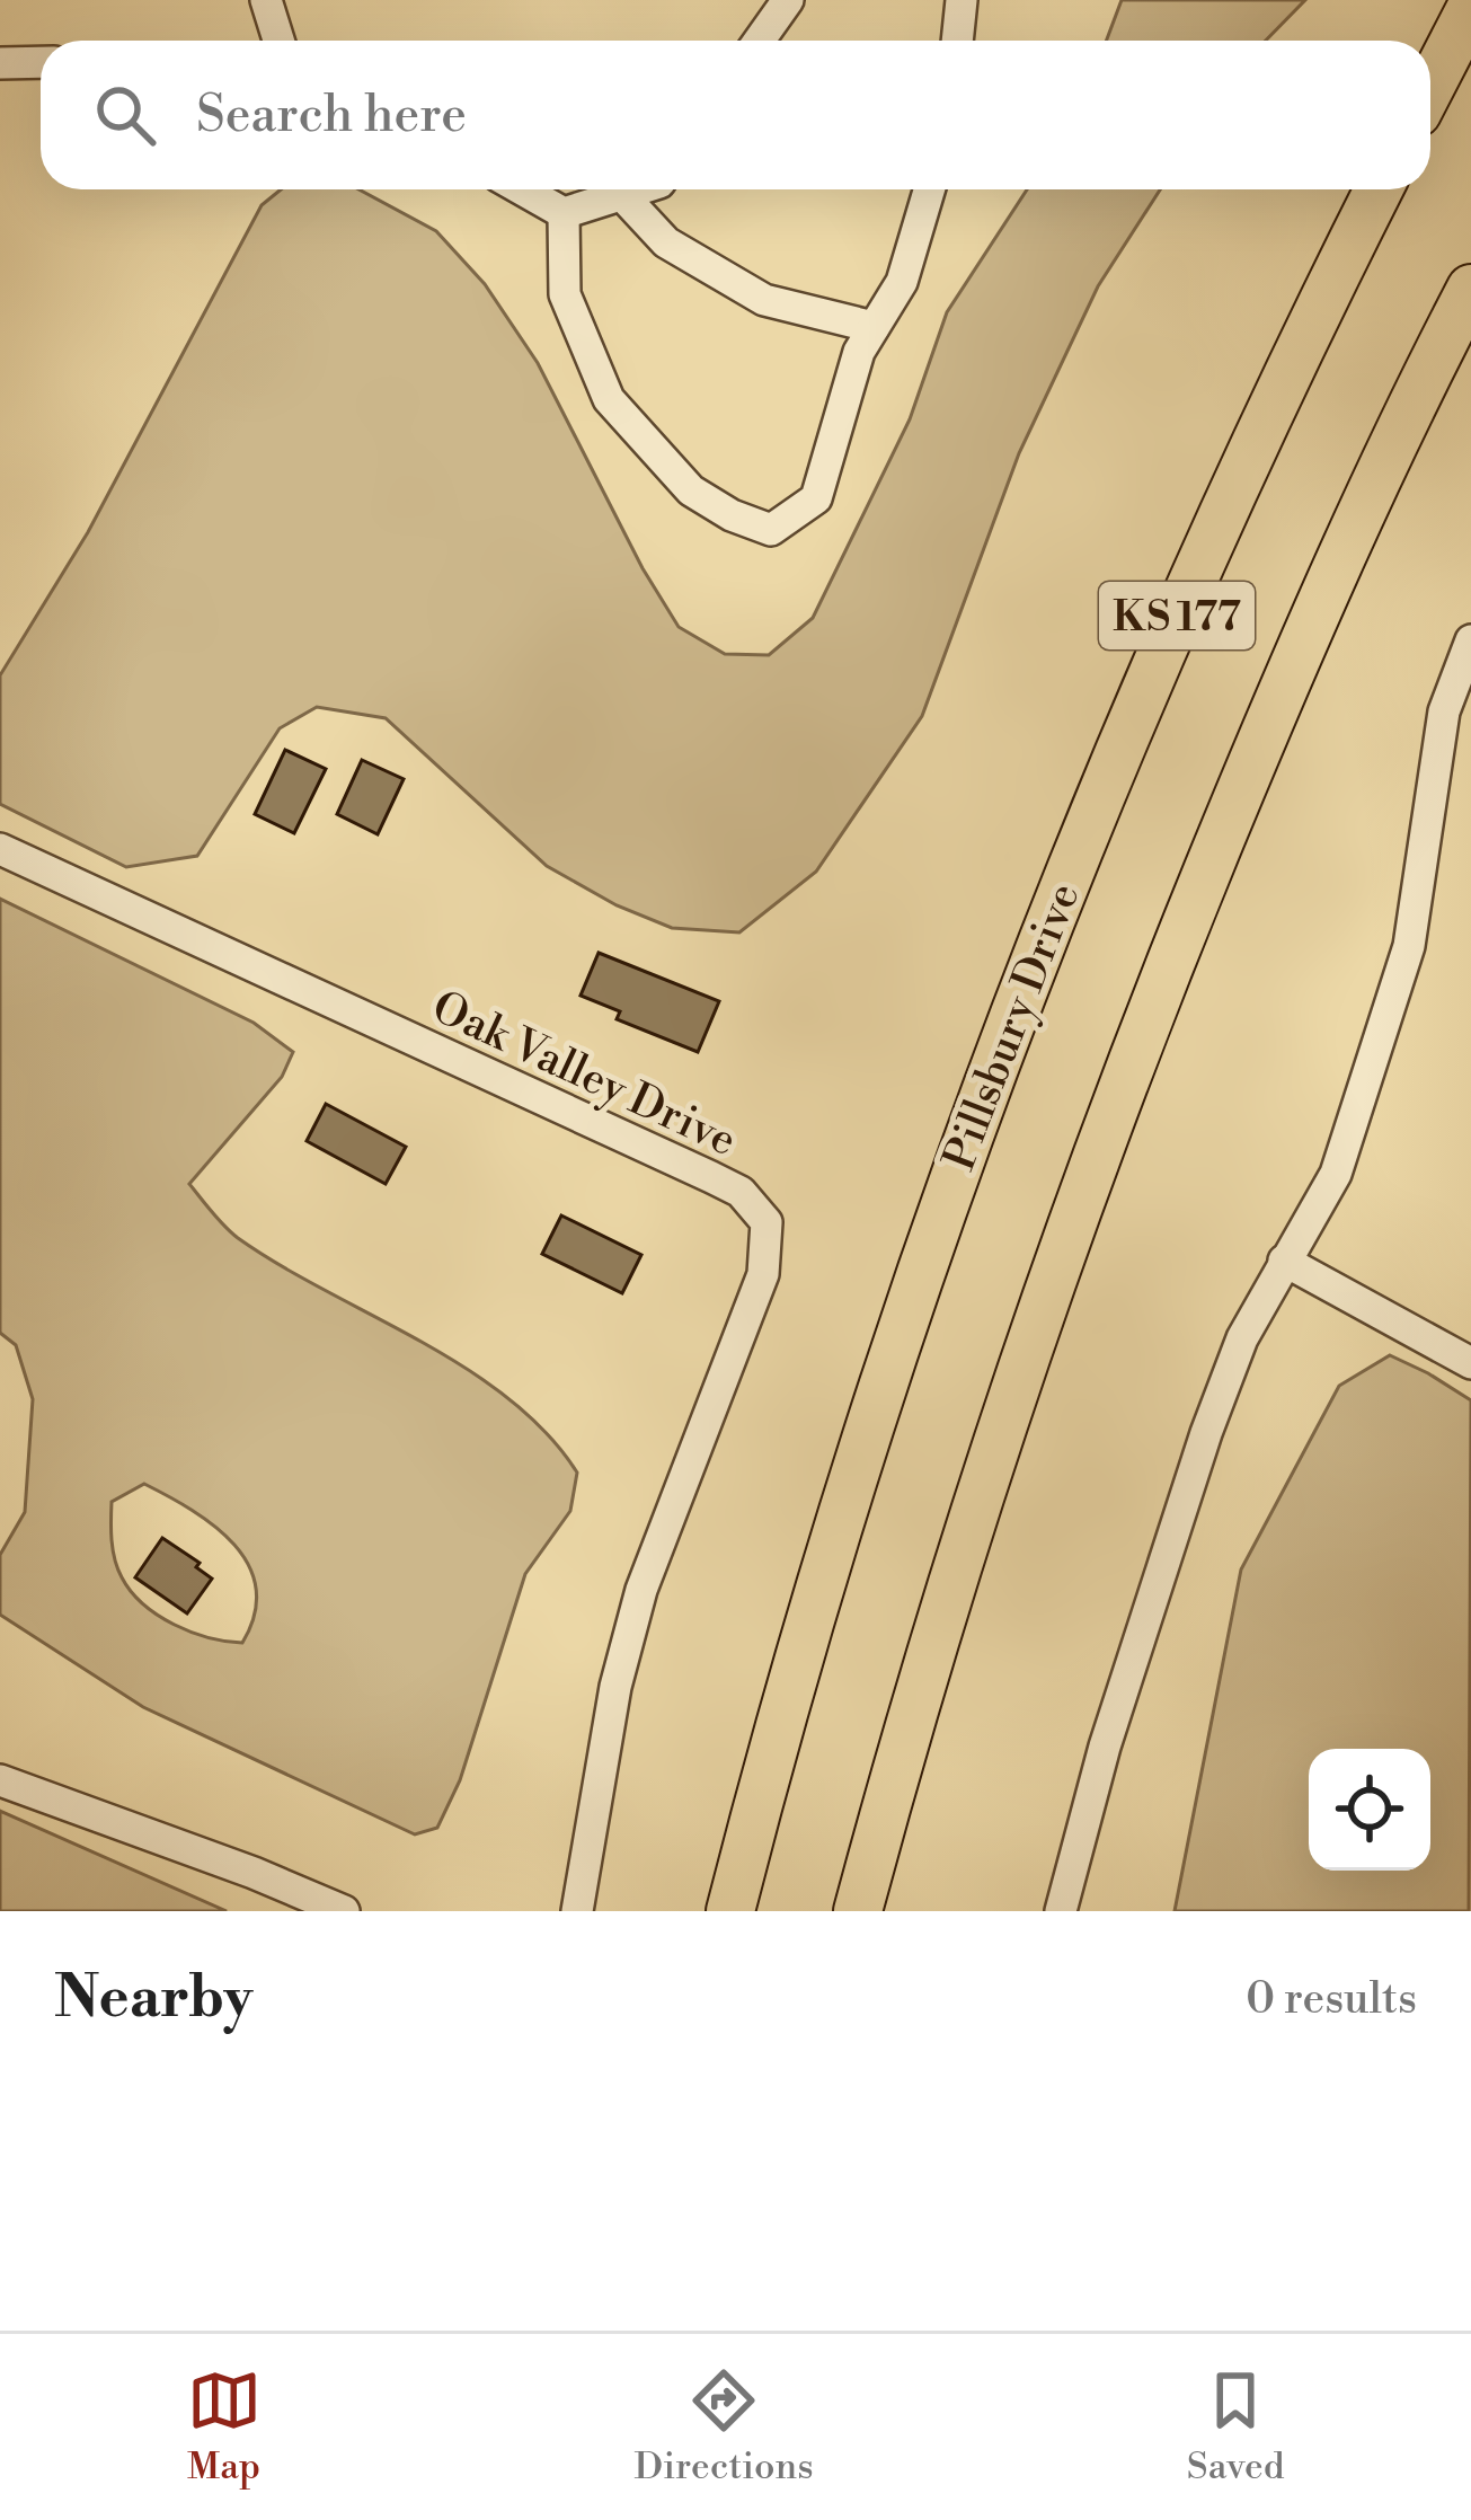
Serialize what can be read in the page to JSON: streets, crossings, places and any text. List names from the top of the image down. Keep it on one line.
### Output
{"streets":{"highway":["KS 177","Pillsbury Drive"],"street":["Oak Valley Drive"]},"page":{"search":"Search here","heading":["Nearby","0 results"],"nav":["Map","Directions","Saved"]}}
